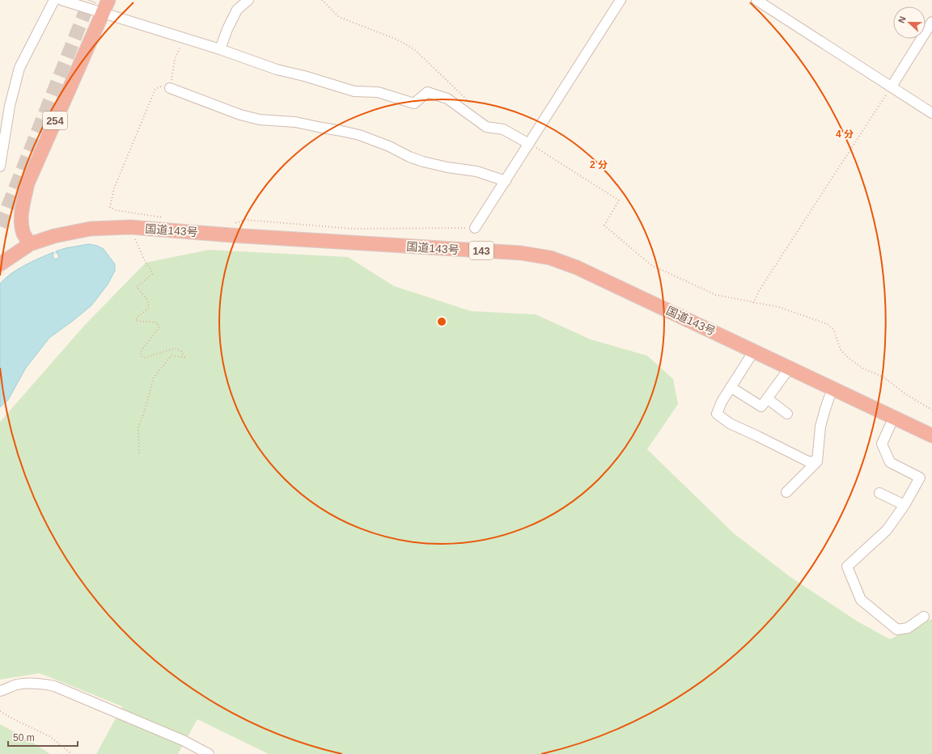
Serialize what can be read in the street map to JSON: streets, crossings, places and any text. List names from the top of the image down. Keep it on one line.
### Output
{"streets":{"highway":["254","国道143号","143"]},"crossings":[["254","国道143号"]],"scale_bar":"50 m","north":"left","rings":["4 分","2 分"]}
